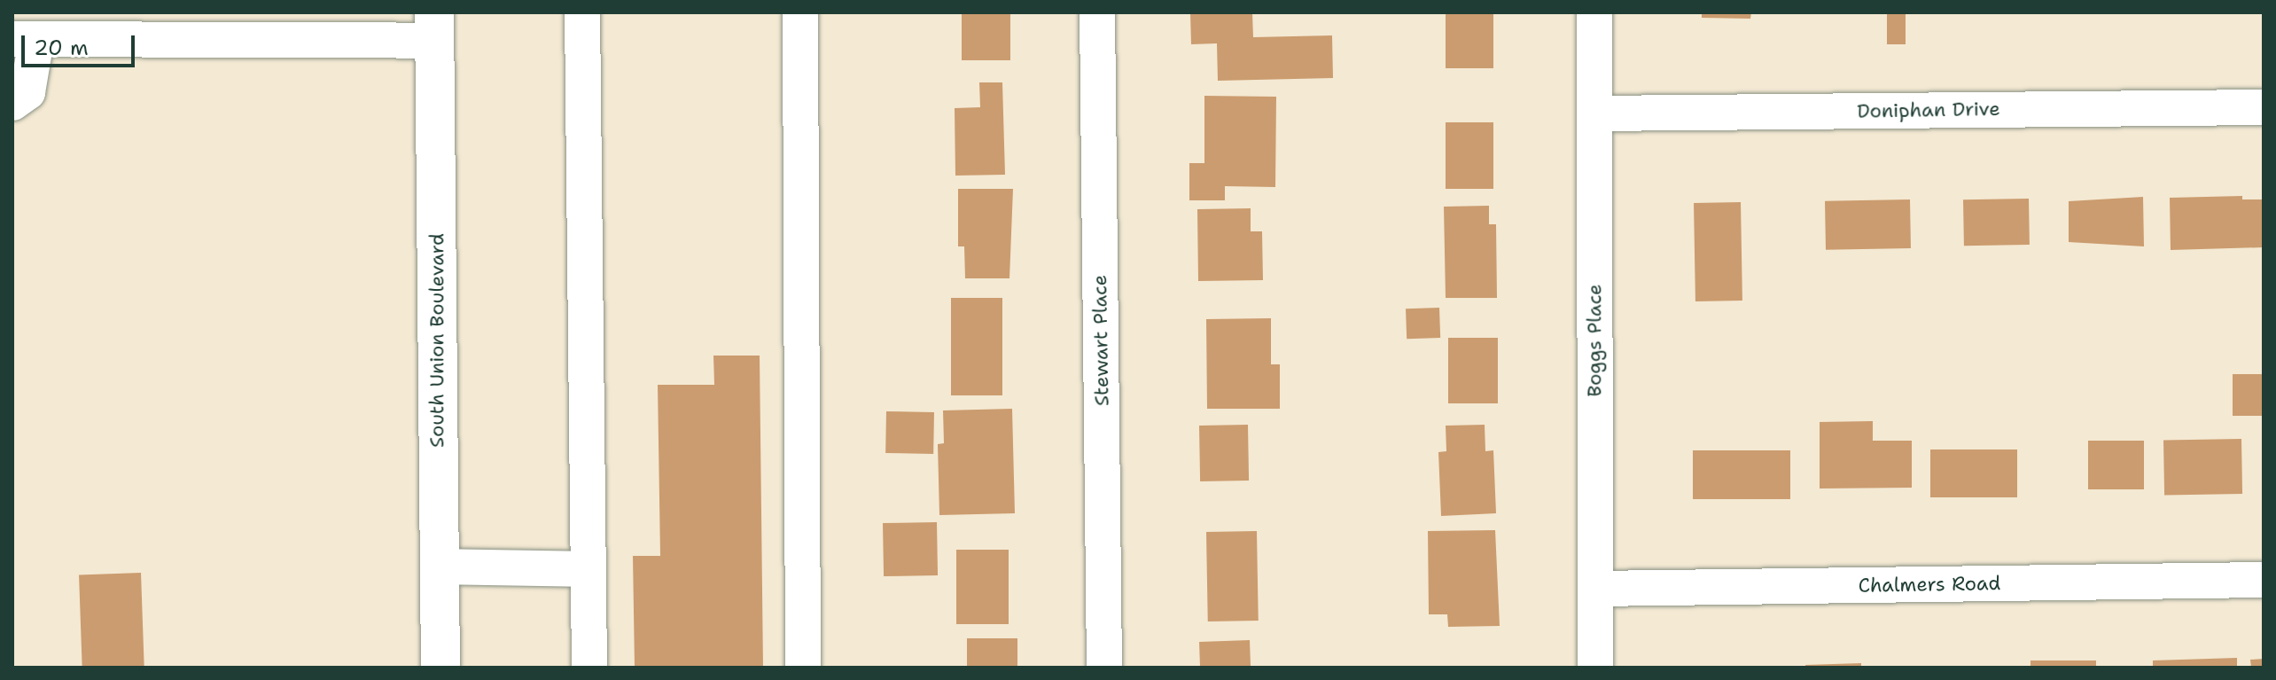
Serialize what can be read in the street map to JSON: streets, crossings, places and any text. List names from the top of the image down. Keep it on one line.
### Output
{"streets":{"main road":["South Union Boulevard"],"street":["Doniphan Drive","Stewart Place","Boggs Place","Chalmers Road"]},"crossings":[["Doniphan Drive","Boggs Place"],["Boggs Place","Chalmers Road"]],"scale_bar":"20 m"}
